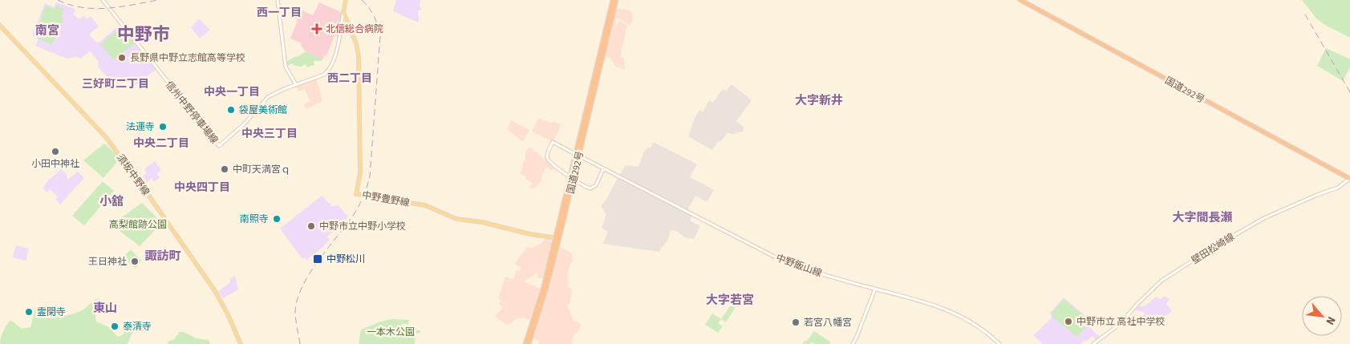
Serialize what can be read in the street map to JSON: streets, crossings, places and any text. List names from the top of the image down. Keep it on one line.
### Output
{"streets":{"highway":["国道292号"],"main road":["信州中野停車場線","須坂中野線","中野豊野線","壁田松崎線","中野飯山線"]},"crossings":[["国道292号","中野豊野線"],["国道292号","壁田松崎線"],["国道292号","中野飯山線"],["信州中野停車場線","中野豊野線"]],"districts":["西一丁目","南宮","中野市","西二丁目","三好町二丁目","中央一丁目","大字新井","中央三丁目","中央二丁目","中央四丁目","小舘","大字間長瀬","諏訪町","大字若宮","東山"],"parks":["高梨館跡公園","一本木公園"],"places":{"health":["北信総合病院"],"other":["長野県中野立志館高等学校","袋屋美術館","法運寺","小田中神社","中町天満宮ｑ","南照寺","中野市立中野小学校","王日神社","霊閑寺","中野市立 高社中学校","若宮八幡宮","泰清寺"],"transit":["中野松川"]},"north":"bottom right"}
